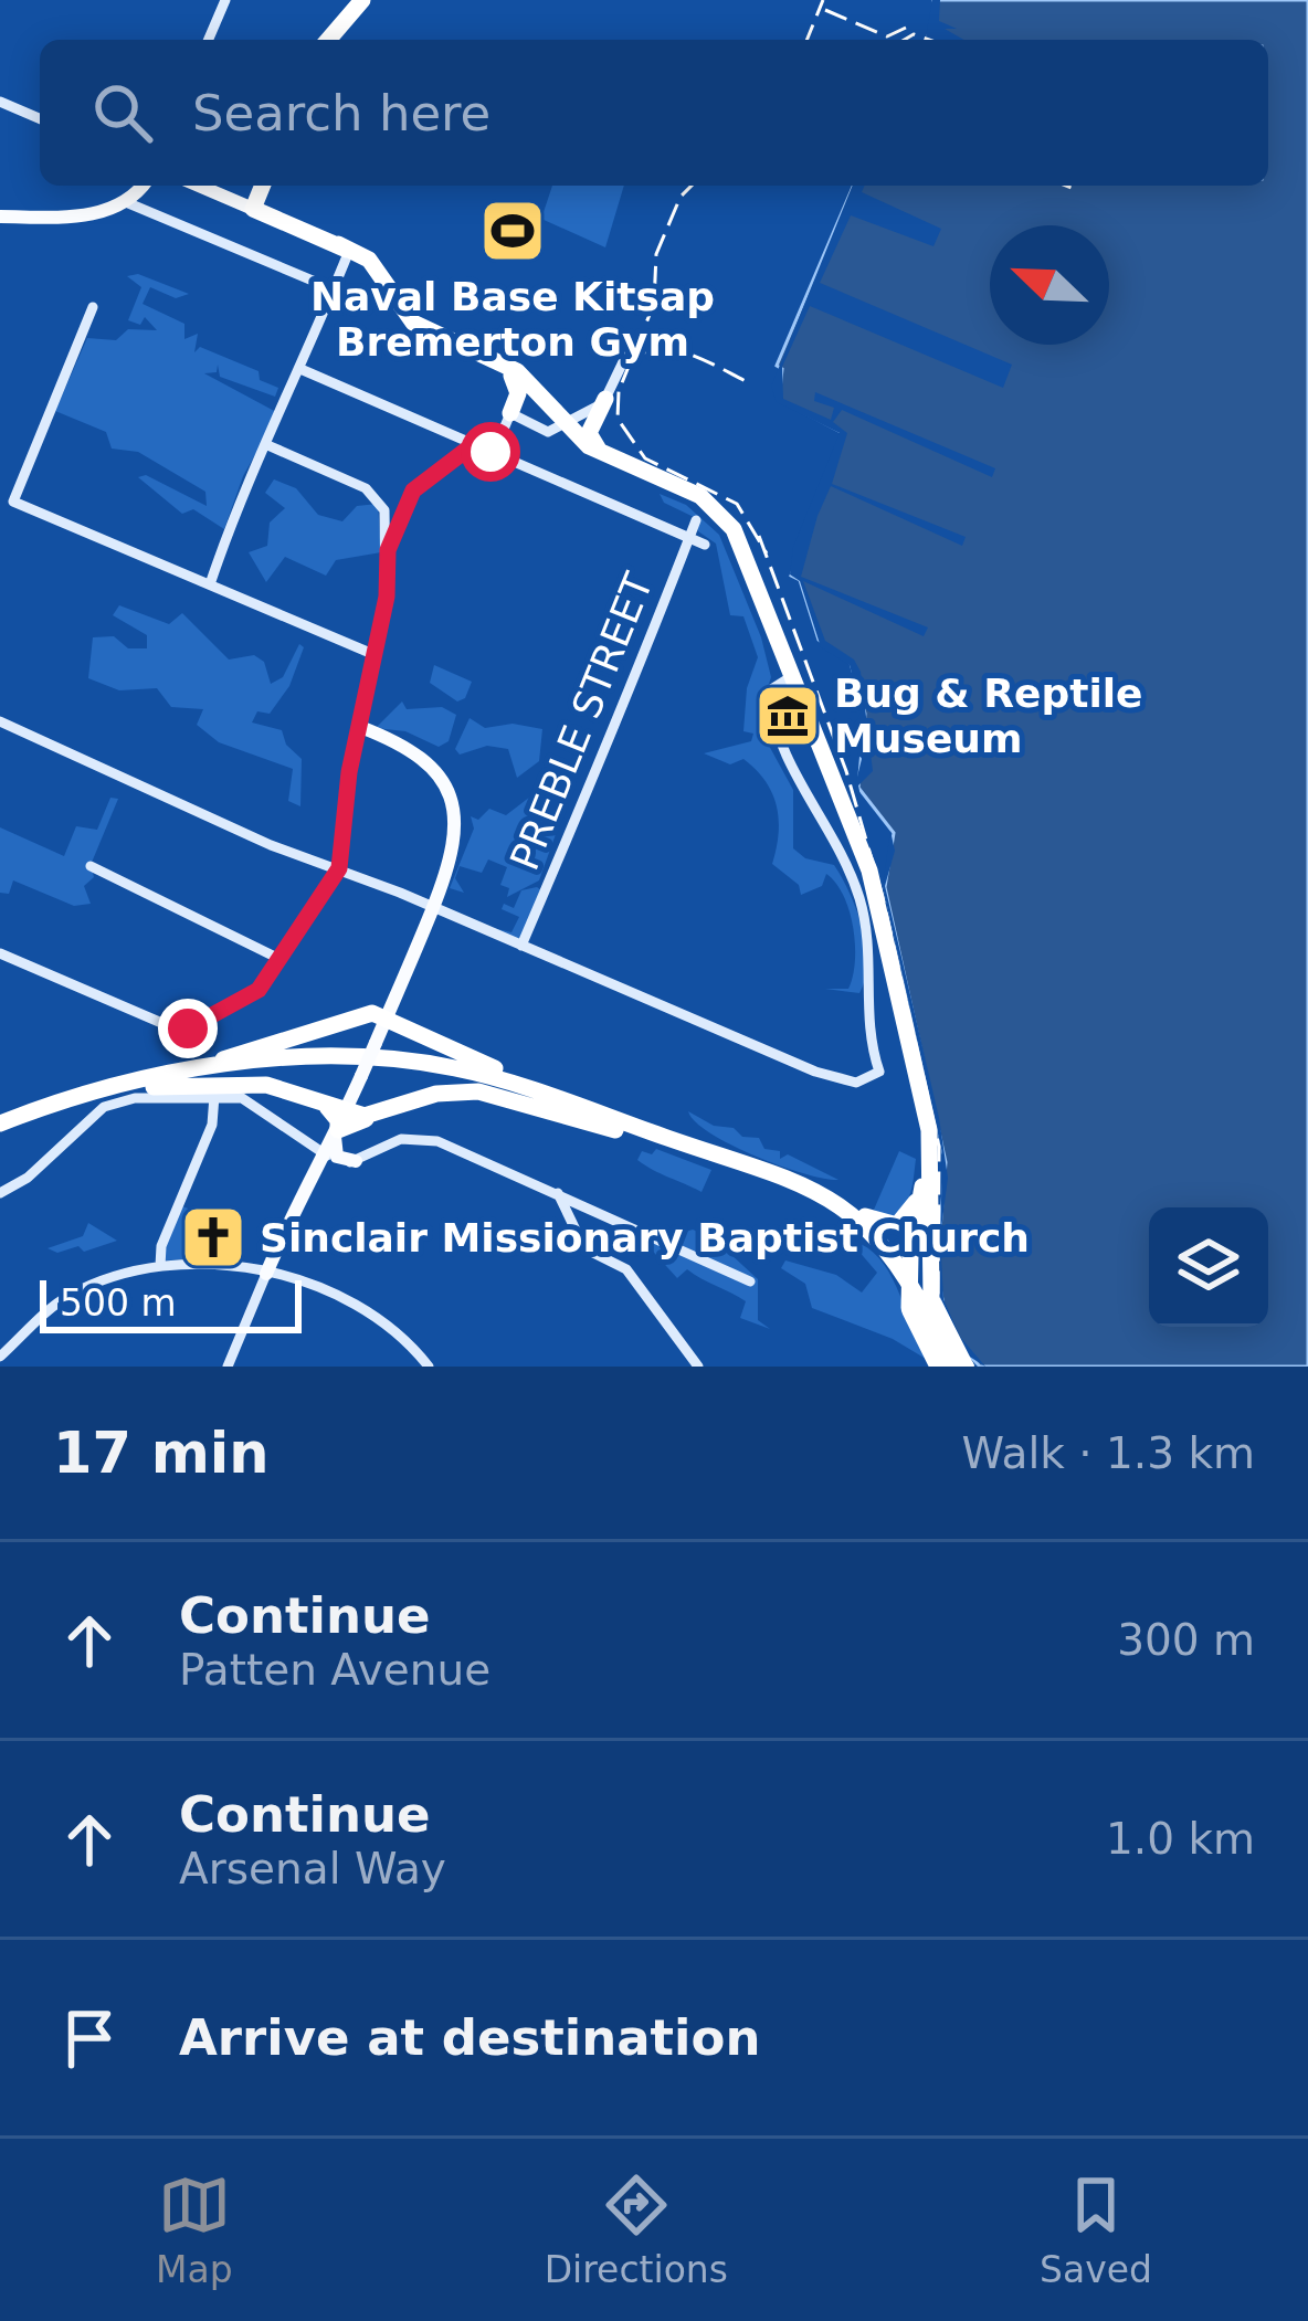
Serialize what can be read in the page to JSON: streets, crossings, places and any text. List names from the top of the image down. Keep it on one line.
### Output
{"streets":{"street":["PREBLE STREET"]},"places":{"sports":["Naval Base Kitsap Bremerton Gym"],"museum":["Bug & Reptile Museum"],"church":["Sinclair Missionary Baptist Church"]},"scale_bar":"500 m","north":"top left","page":{"search":"Search here","scale":"500 m","heading":["17 min","Walk · 1.3 km"],"list":[["Continue","Patten Avenue","300 m"],["Continue","Arsenal Way","1.0 km"],"Arrive at destination"],"nav":["Map","Directions","Saved"]}}
